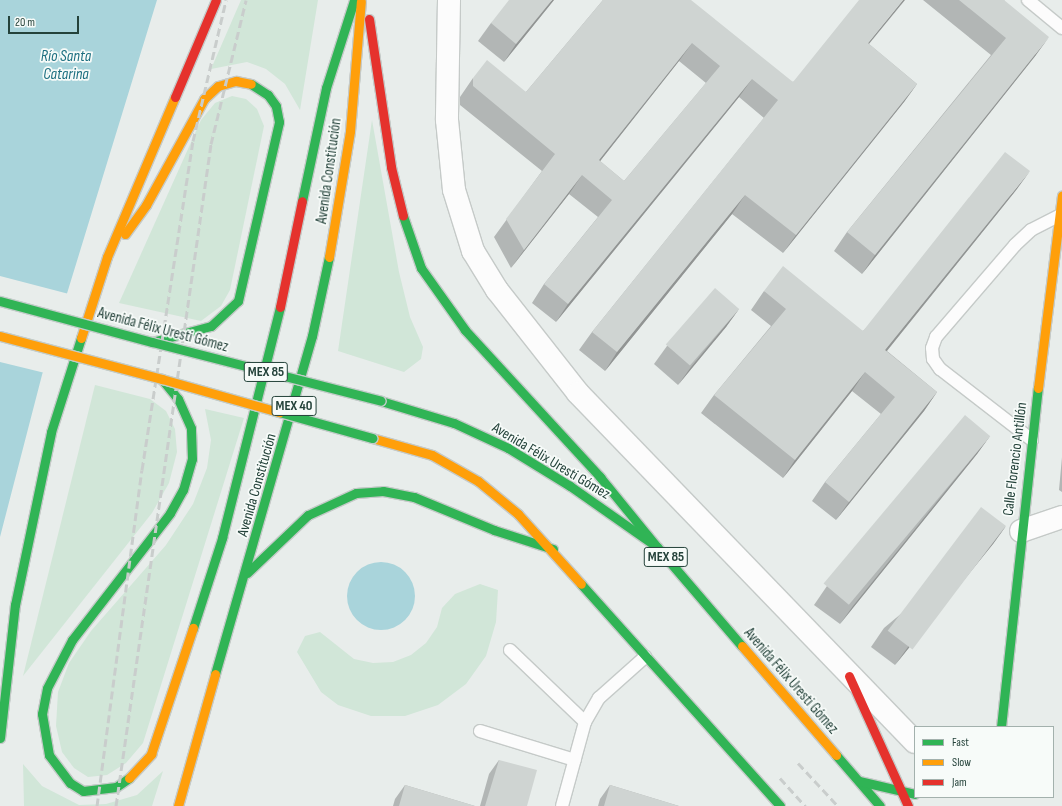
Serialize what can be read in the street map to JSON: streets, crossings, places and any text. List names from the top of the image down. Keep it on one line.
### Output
{"streets":{"main road":["Avenida Constitución","Avenida Félix Uresti Gómez","MEX 85","MEX 40","Calle Florencio Antillón"]},"water":["Río Santa Catarina"],"legend":["Fast","Slow","Jam"],"scale_bar":"20 m"}
